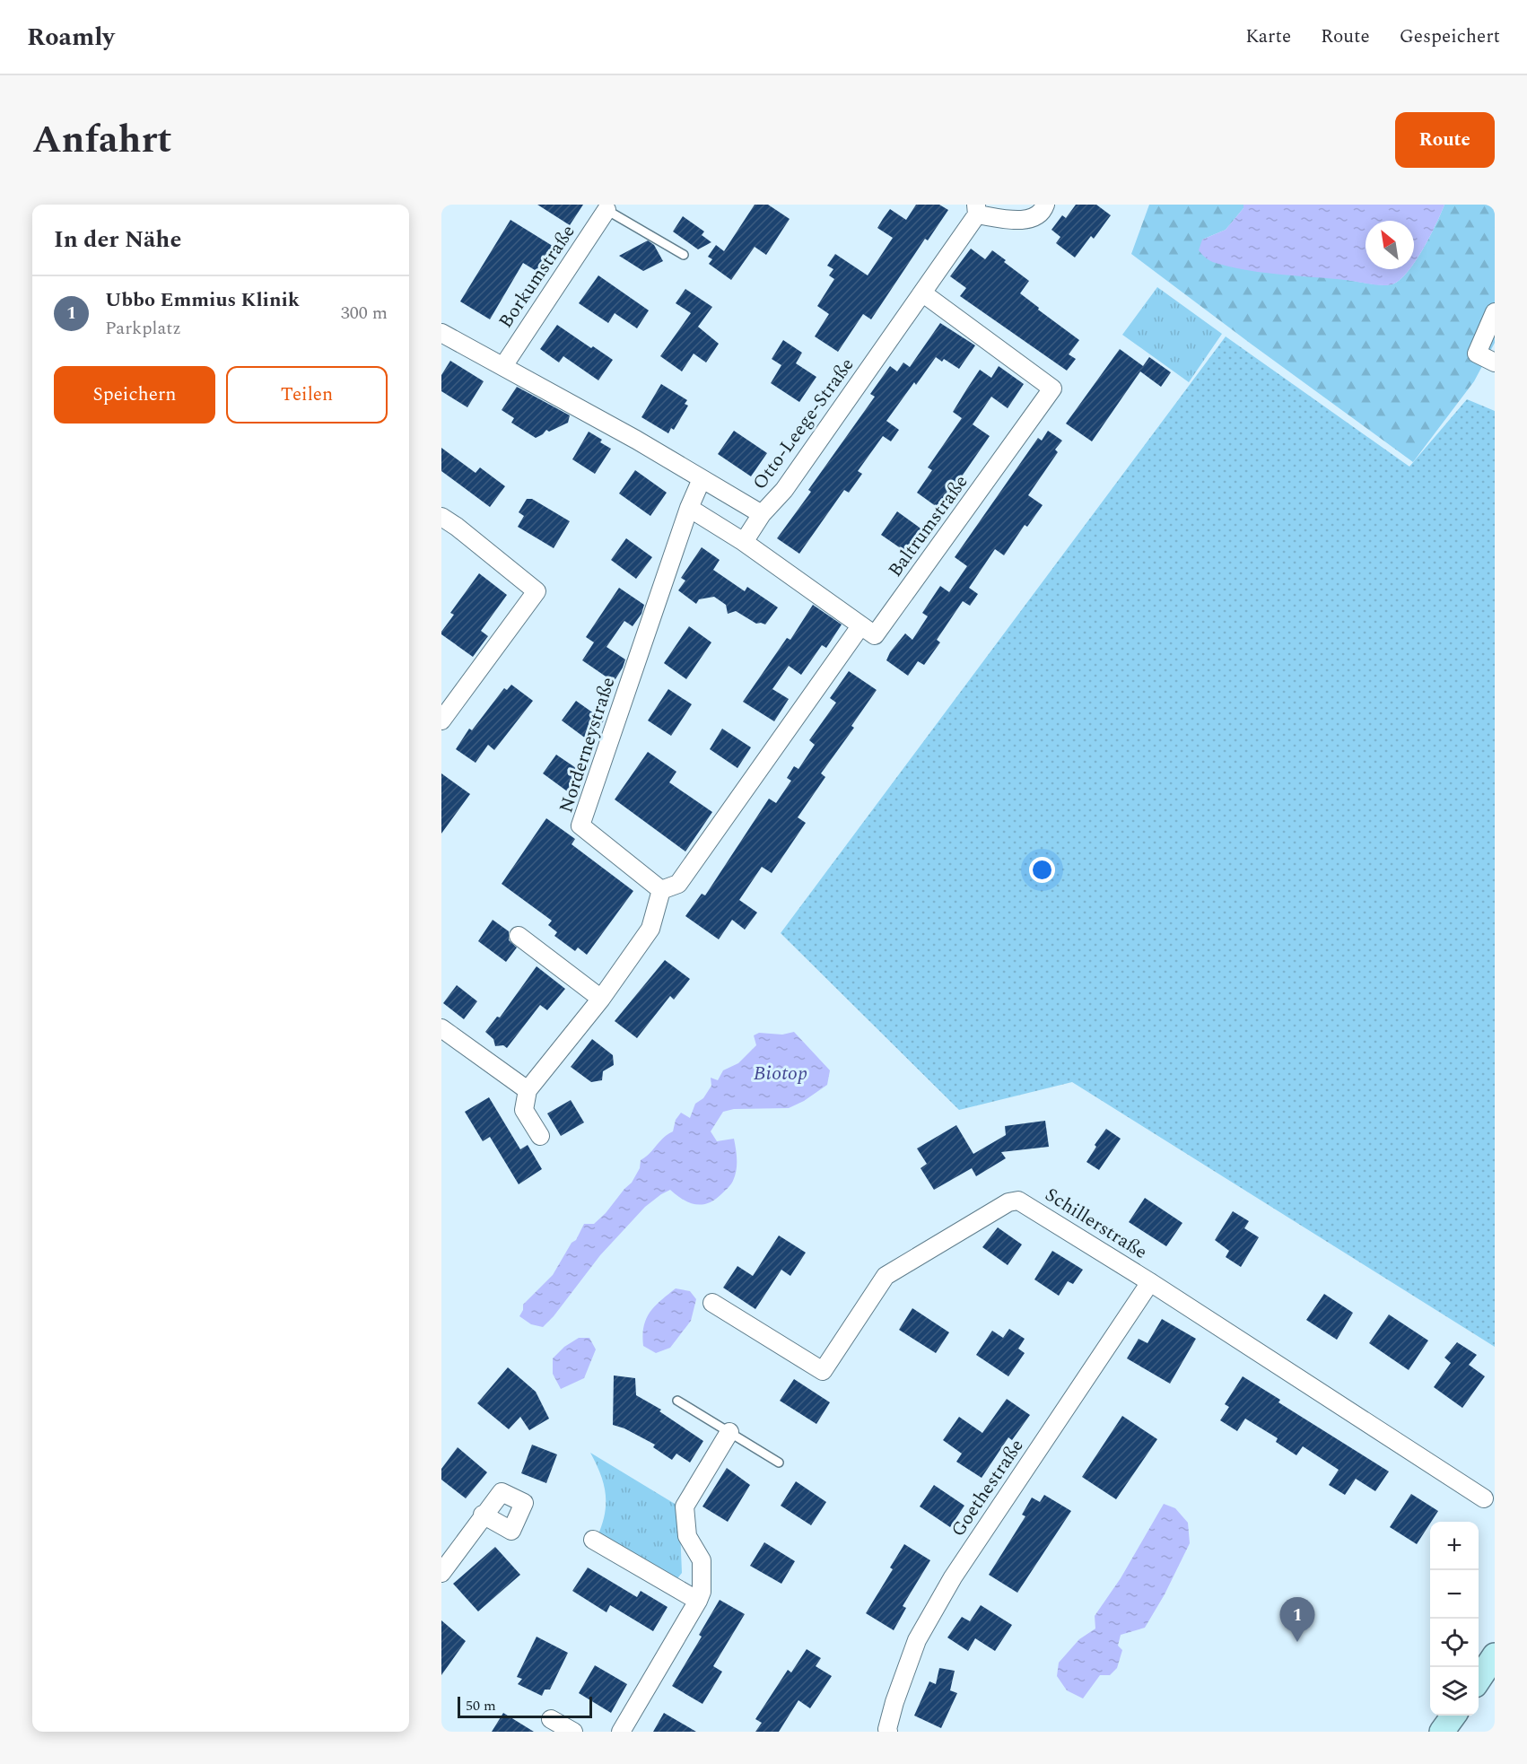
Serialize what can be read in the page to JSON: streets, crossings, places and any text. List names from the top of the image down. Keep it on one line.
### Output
{"streets":{"street":["Borkumstraße","Otto-Leege-Straße","Baltrumstraße","Norderneystraße","Schillerstraße","Goethestraße"]},"crossings":[["Borkumstraße","Otto-Leege-Straße"],["Otto-Leege-Straße","Baltrumstraße"],["Otto-Leege-Straße","Norderneystraße"],["Schillerstraße","Goethestraße"]],"water":["Biotop"],"scale_bar":"50 m","north":"top left","page":{"header":"Roamly","nav":["Karte","Route","Gespeichert"],"title":"Anfahrt","buttons":["Route",["Speichern","Teilen"]],"heading":"In der Nähe","list":[{"mark":"1","name":"Ubbo Emmius Klinik","note":"Parkplatz","value":"300 m"}],"map_buttons":["+","−"],"pins":"1","scale":"50 m"}}
